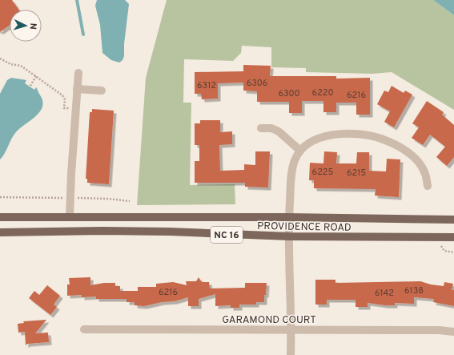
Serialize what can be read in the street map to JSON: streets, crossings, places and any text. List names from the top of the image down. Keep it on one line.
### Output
{"streets":{"main road":["PROVIDENCE ROAD","NC 16"],"street":["GARAMOND COURT"]},"house_numbers":["6306","6312","6220","6300","6216","6225","6215","6138","6216","6142"],"north":"right"}
